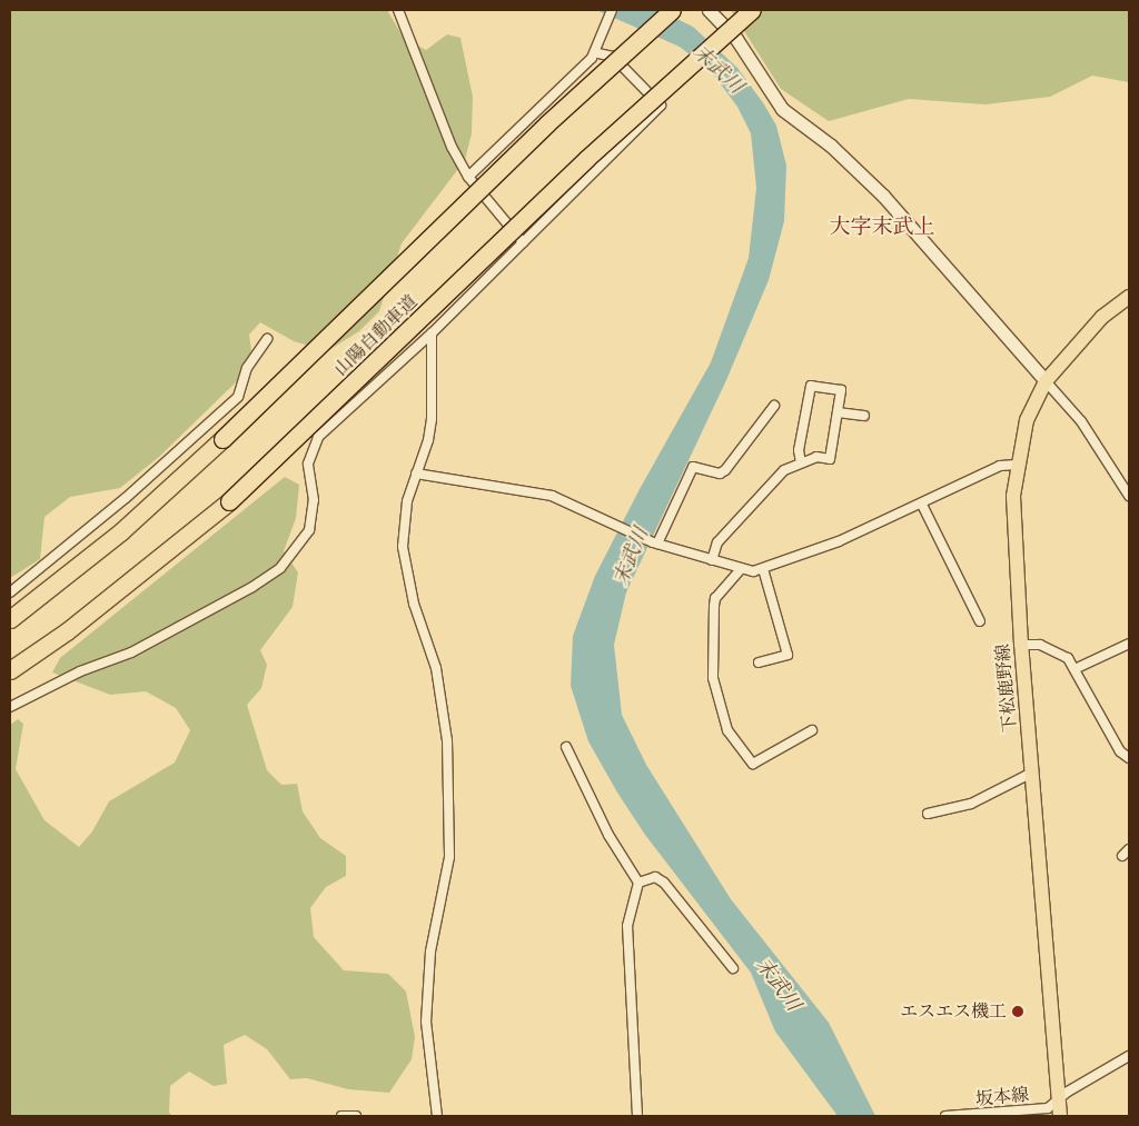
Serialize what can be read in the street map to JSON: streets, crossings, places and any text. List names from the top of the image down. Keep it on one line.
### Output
{"streets":{"highway":["山陽自動車道"],"main road":["下松鹿野線"],"street":["坂本線"]},"crossings":[["下松鹿野線","坂本線"]],"districts":["大字末武上"],"water":["末武川"],"places":["エスエス機工"]}
